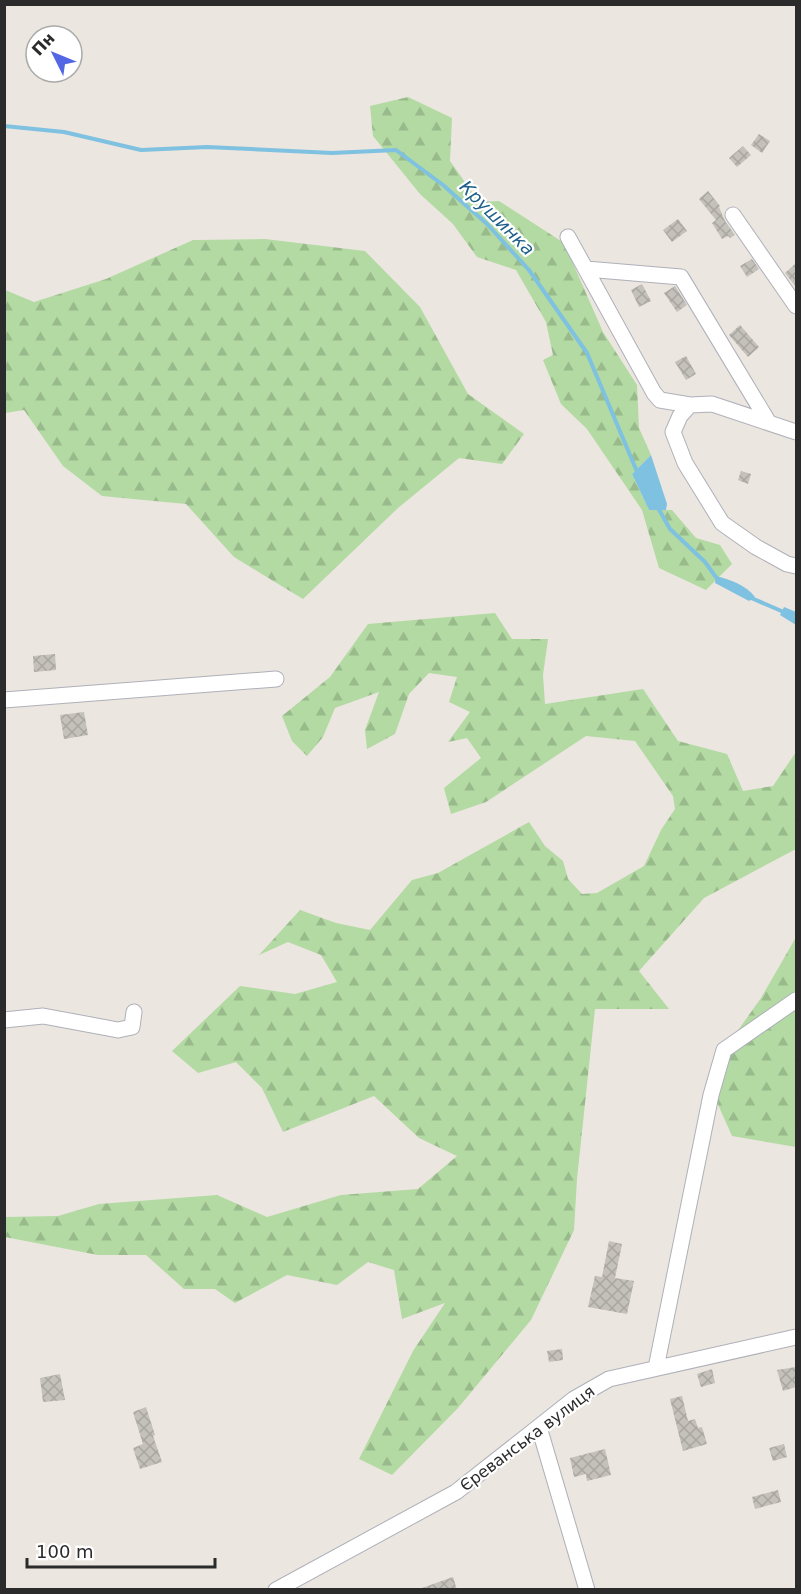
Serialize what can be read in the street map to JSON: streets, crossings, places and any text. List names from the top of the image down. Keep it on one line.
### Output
{"streets":{"street":["Єреванська вулиця"]},"water":["Крушинка"],"scale_bar":"100 m","north":"top left"}
